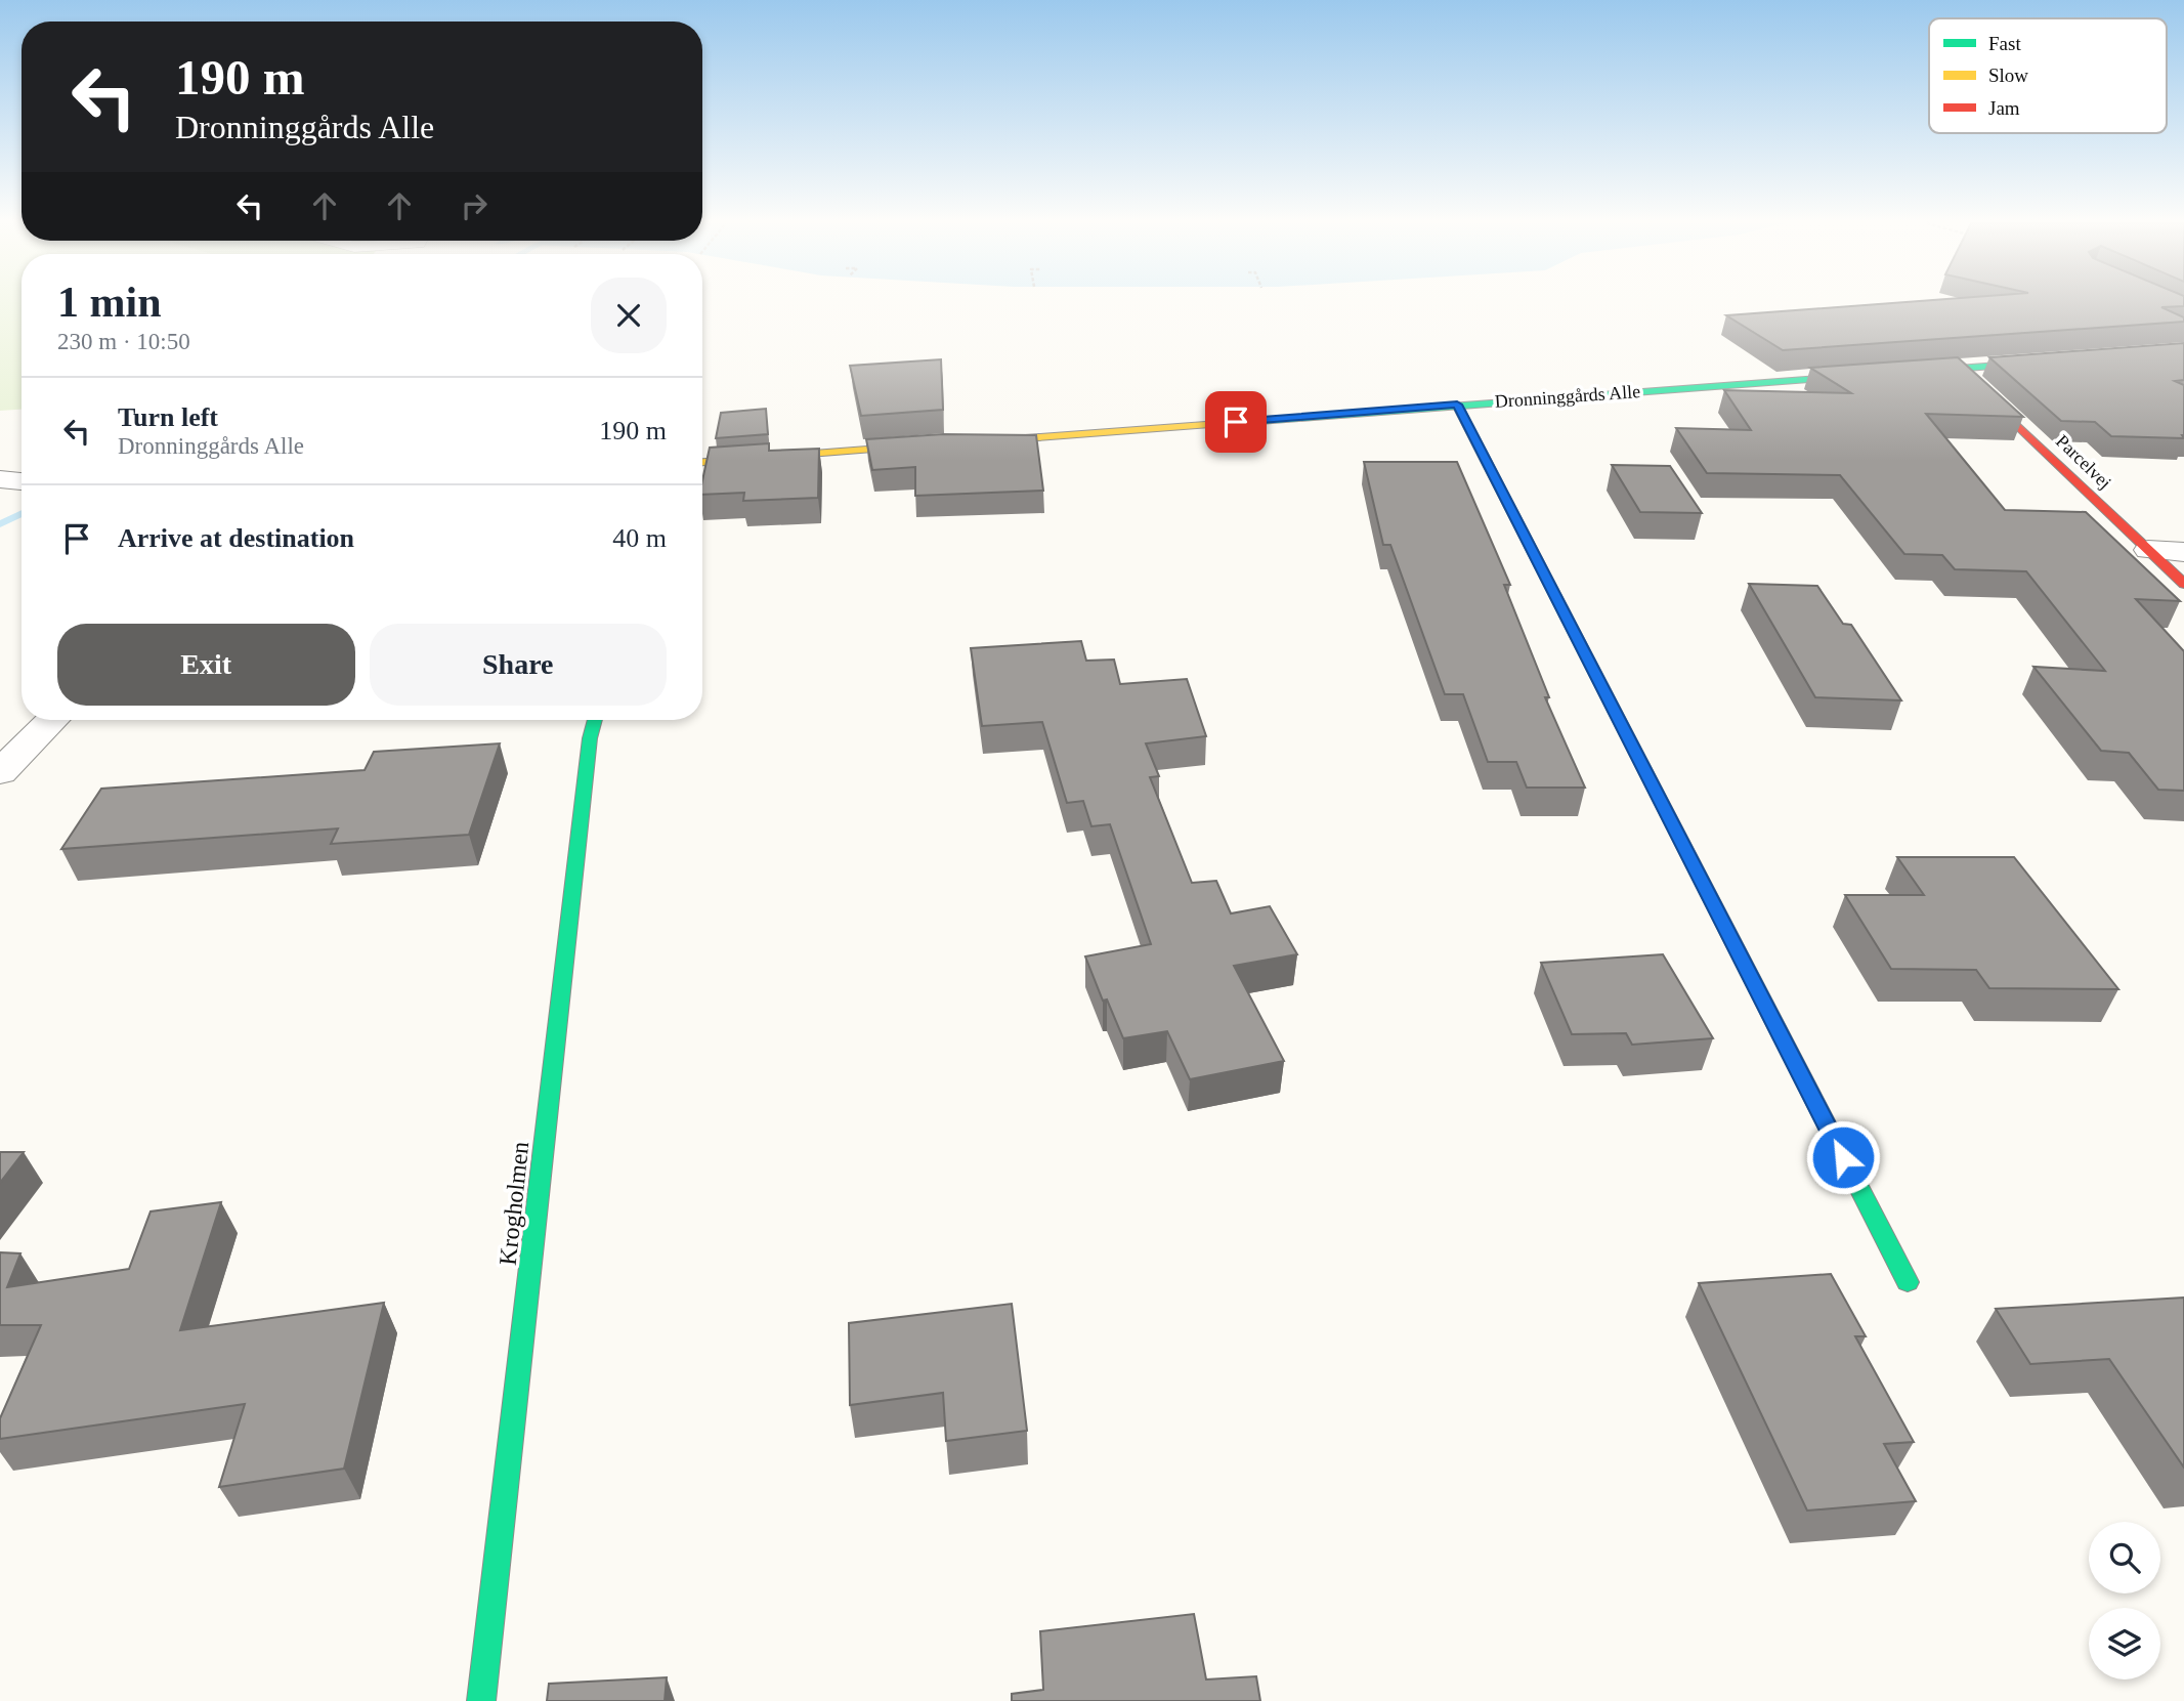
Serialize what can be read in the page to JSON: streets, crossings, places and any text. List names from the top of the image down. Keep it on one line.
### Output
{"streets":{"street":["Dronninggårds Alle","Parcelvej","Krogholmen"]},"legend":["Fast","Slow","Jam"],"page":{"turn":["190 m","Dronninggårds Alle"],"heading":["1 min","230 m · 10:50"],"list":[{"name":"Turn left","note":"Dronninggårds Alle","value":"190 m"},{"name":"Arrive at destination","value":"40 m"}],"buttons":["Exit","Share"]}}
